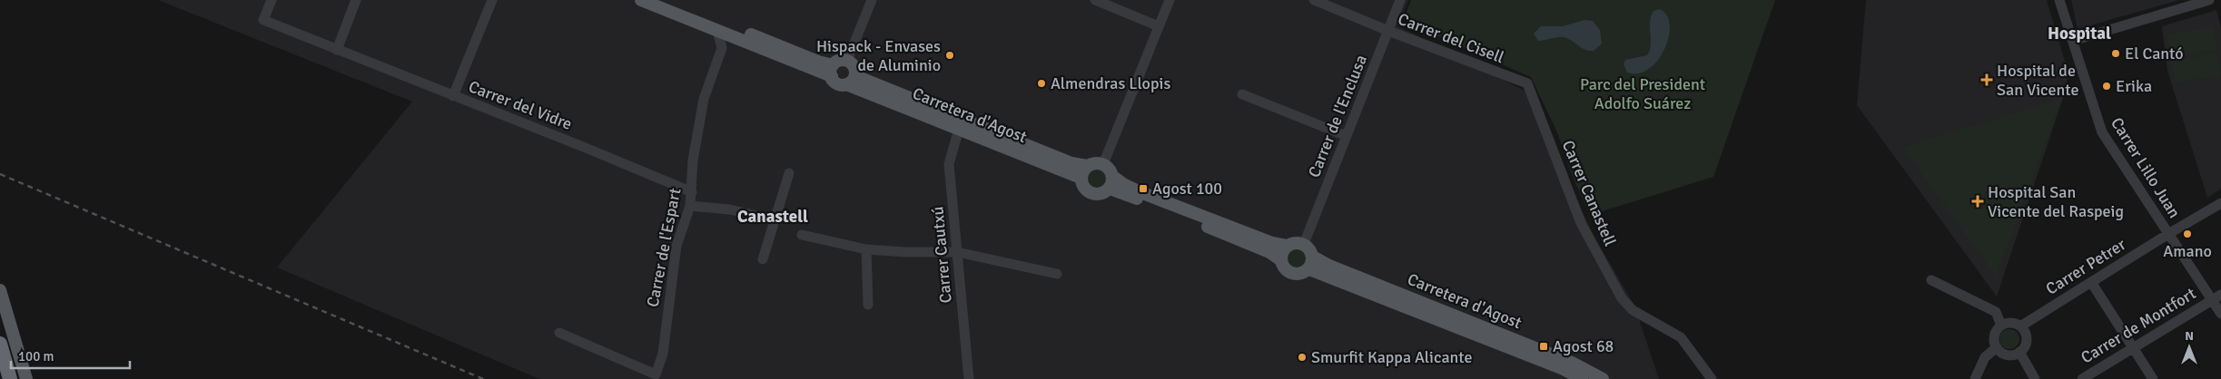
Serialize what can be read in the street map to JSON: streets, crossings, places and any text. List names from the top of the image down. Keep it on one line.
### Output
{"streets":{"main road":["Carretera d'Agost"],"street":["Carrer del Cisell","Carrer del Vidre","Carrer de l'Enclusa","Carrer Lillo Juan","Carrer Canastell","Carrer de l'Espart","Carrer Cautxú","Carrer Petrer","Carrer de Montfort"]},"crossings":[["Carrer del Cisell","Carrer de l'Enclusa"],["Carrer del Cisell","Carrer Canastell"],["Carrer del Vidre","Carrer de l'Espart"],["Carretera d'Agost","Carrer de l'Enclusa"],["Carretera d'Agost","Carrer Cautxú"],["Carrer Lillo Juan","Carrer Petrer"],["Carrer Lillo Juan","Carrer de Montfort"]],"districts":["Hospital","Canastell"],"parks":["Parc del President Adolfo Suárez"],"places":{"other":["El Cantó","Hispack - Envases de Aluminio","Almendras Llopis","Erika","Amano","Smurfit Kappa Alicante"],"health":["Hospital de San Vicente","Hospital San Vicente del Raspeig"],"transit":["Agost 100","Agost 68"]},"scale_bar":"100 m","north":"top"}
